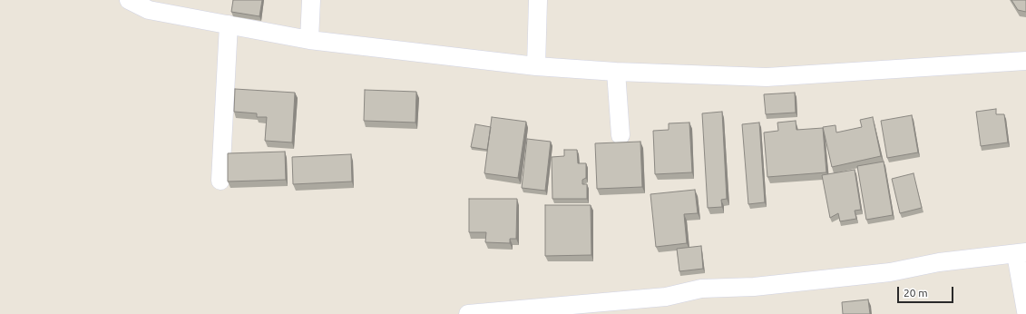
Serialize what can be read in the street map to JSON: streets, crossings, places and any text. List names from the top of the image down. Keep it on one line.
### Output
{"scale_bar":"20 m"}
